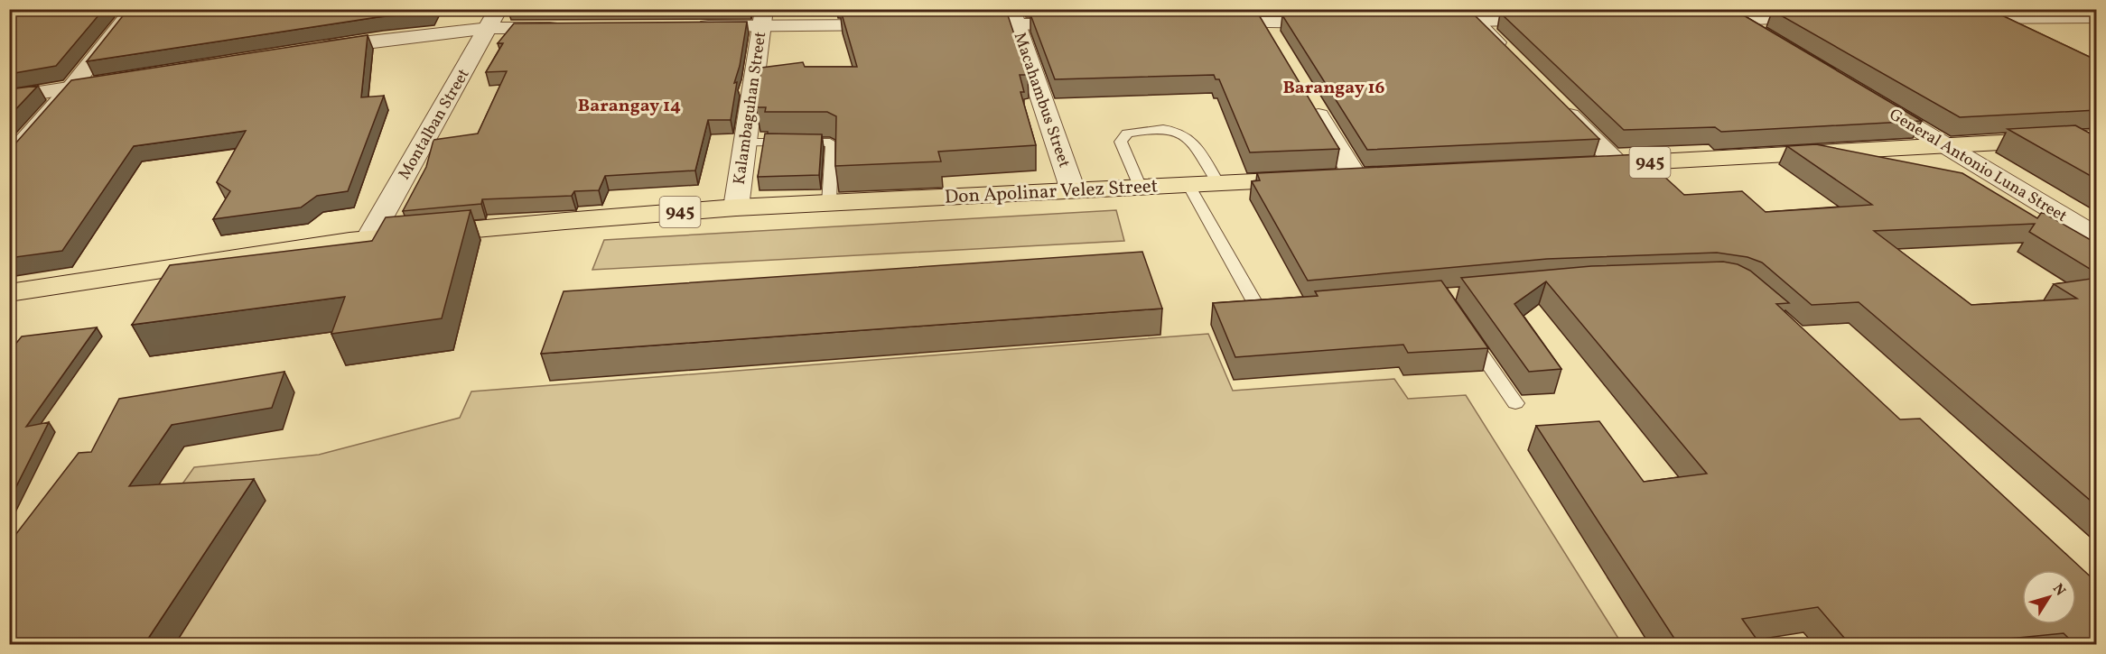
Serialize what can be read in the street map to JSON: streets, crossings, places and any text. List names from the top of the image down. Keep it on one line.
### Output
{"streets":{"main road":["945","Don Apolinar Velez Street"],"street":["Macahambus Street","Kalambaguhan Street","Montalban Street","General Antonio Luna Street"]},"crossings":[["Macahambus Street","Don Apolinar Velez Street"],["Kalambaguhan Street","Don Apolinar Velez Street"],["Montalban Street","Don Apolinar Velez Street"],["945","General Antonio Luna Street"]],"districts":["Barangay 16","Barangay 14"],"north":"top right"}
